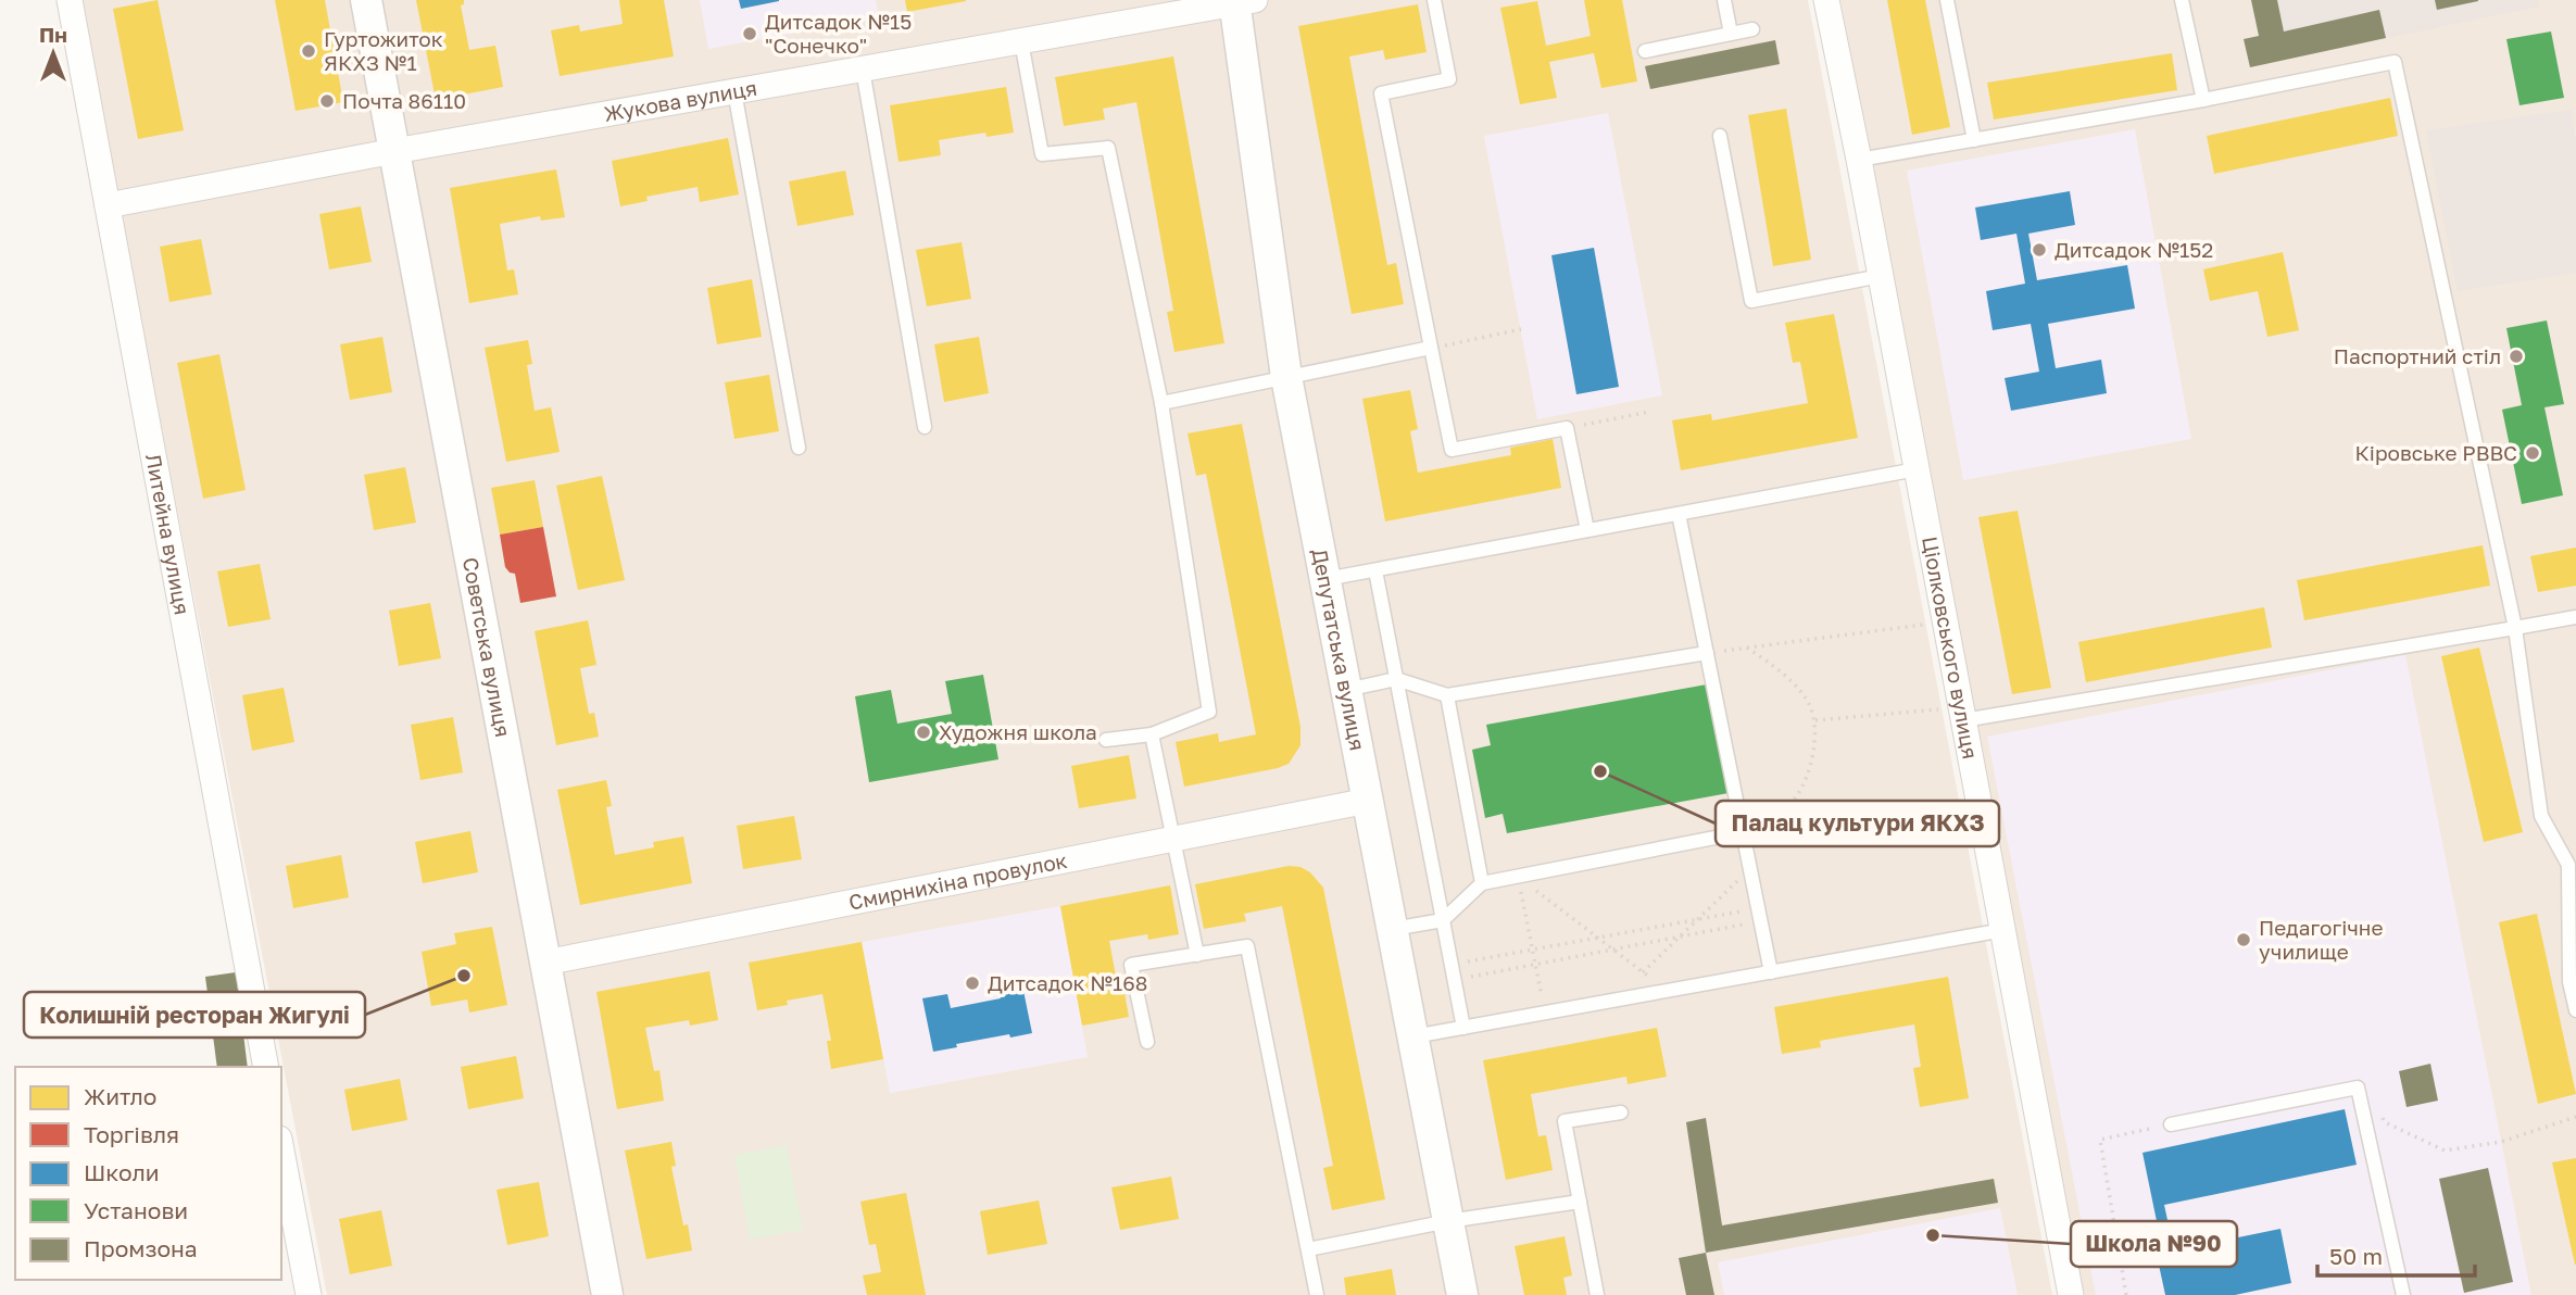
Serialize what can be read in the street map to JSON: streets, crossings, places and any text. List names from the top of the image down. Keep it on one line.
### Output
{"streets":{"street":["Жукова вулиця","Литейна вулиця","Советська вулиця","Ціолковського вулиця","Депутатська вулиця","Смирнихіна провулок"]},"crossings":[["Жукова вулиця","Литейна вулиця"],["Жукова вулиця","Советська вулиця"],["Жукова вулиця","Депутатська вулиця"],["Советська вулиця","Смирнихіна провулок"],["Депутатська вулиця","Смирнихіна провулок"]],"places":["Дитсадок №15 \"Сонечко\"","Гуртожиток ЯКХЗ №1","Почта 86110","Дитсадок №152","Паспортний стіл","Кіровське РВВС","Художня школа","Палац культури ЯКХЗ","Педагогічне училище","Колишній ресторан Жигулі","Дитсадок №168","Школа №90"],"legend":["Житло","Торгівля","Школи","Установи","Промзона"],"scale_bar":"50 m","north":"top"}
